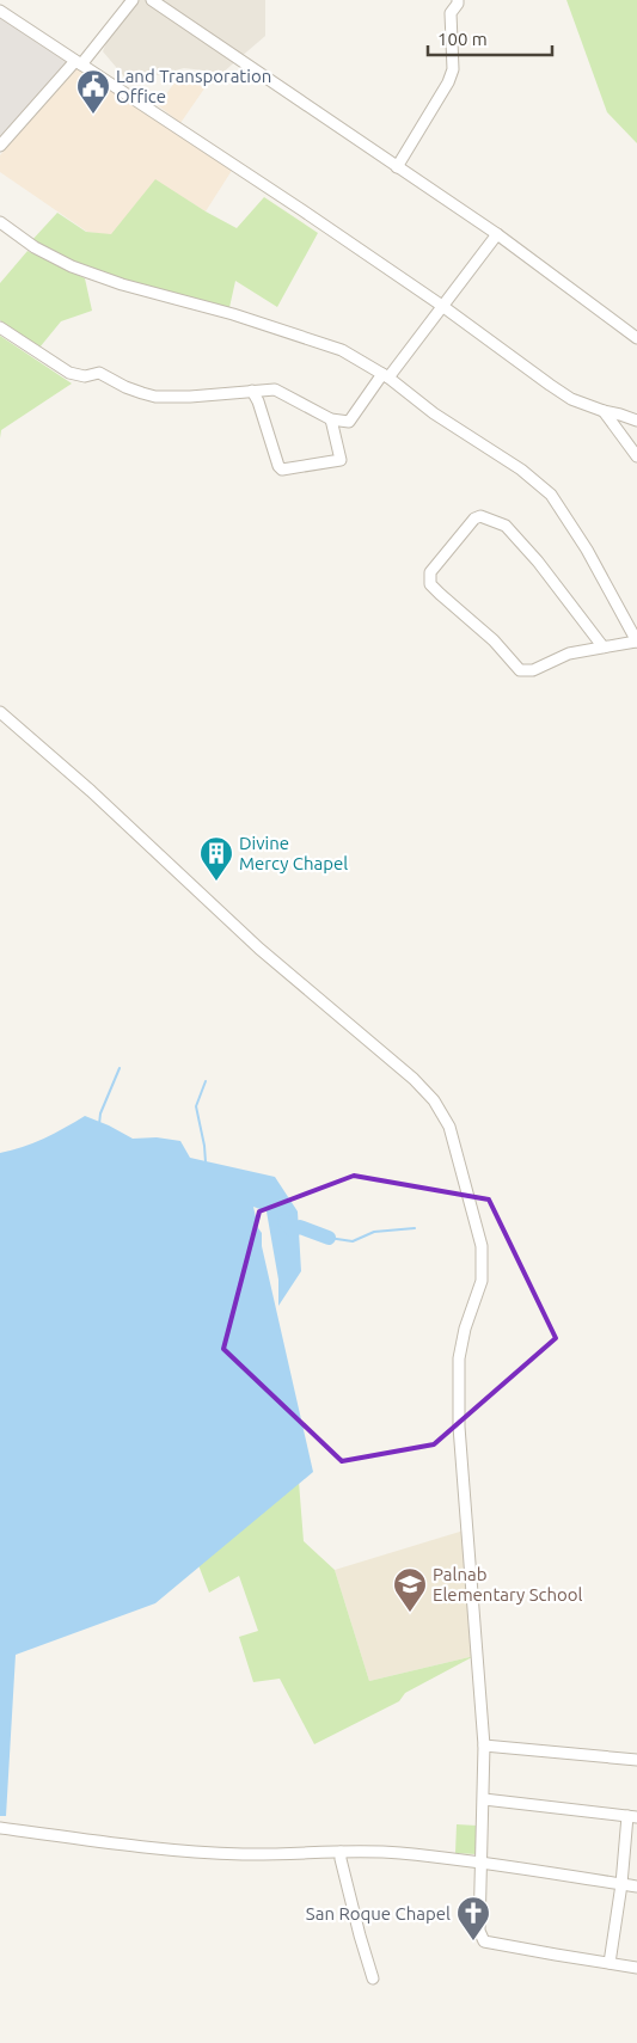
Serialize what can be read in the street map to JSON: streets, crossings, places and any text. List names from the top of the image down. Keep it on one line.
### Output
{"places":{"public building":["Land Transporation Office"],"building":["Divine Mercy Chapel"],"school or university":["Palnab Elementary School"],"church":["San Roque Chapel"]},"scale_bar":"100 m"}
